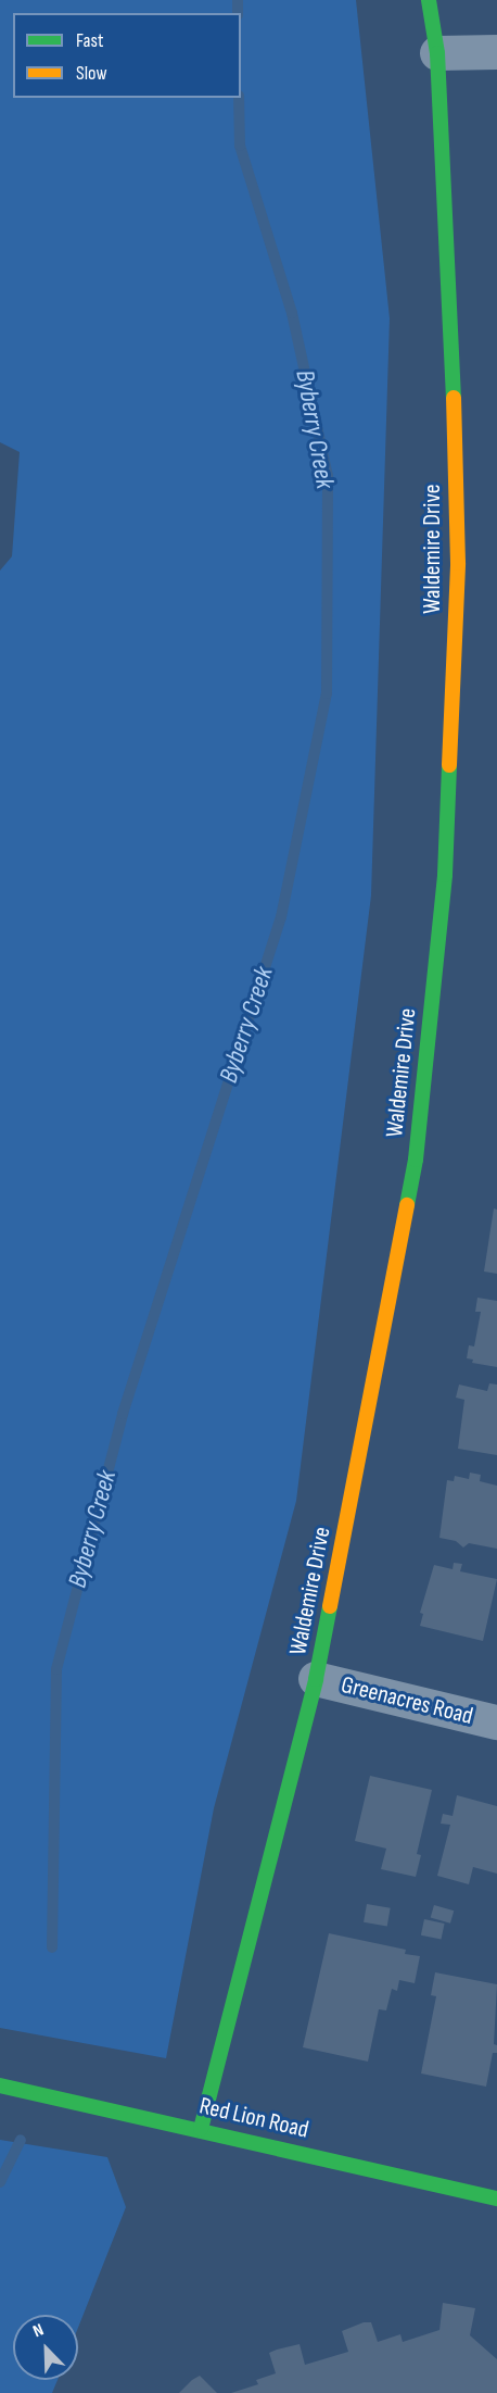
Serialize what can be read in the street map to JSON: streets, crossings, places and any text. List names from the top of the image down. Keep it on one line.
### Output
{"streets":{"street":["Waldemire Drive","Greenacres Road","Red Lion Road"]},"crossings":[["Waldemire Drive","Greenacres Road"],["Waldemire Drive","Red Lion Road"]],"water":["Byberry Creek"],"legend":["Fast","Slow"],"north":"top left"}
